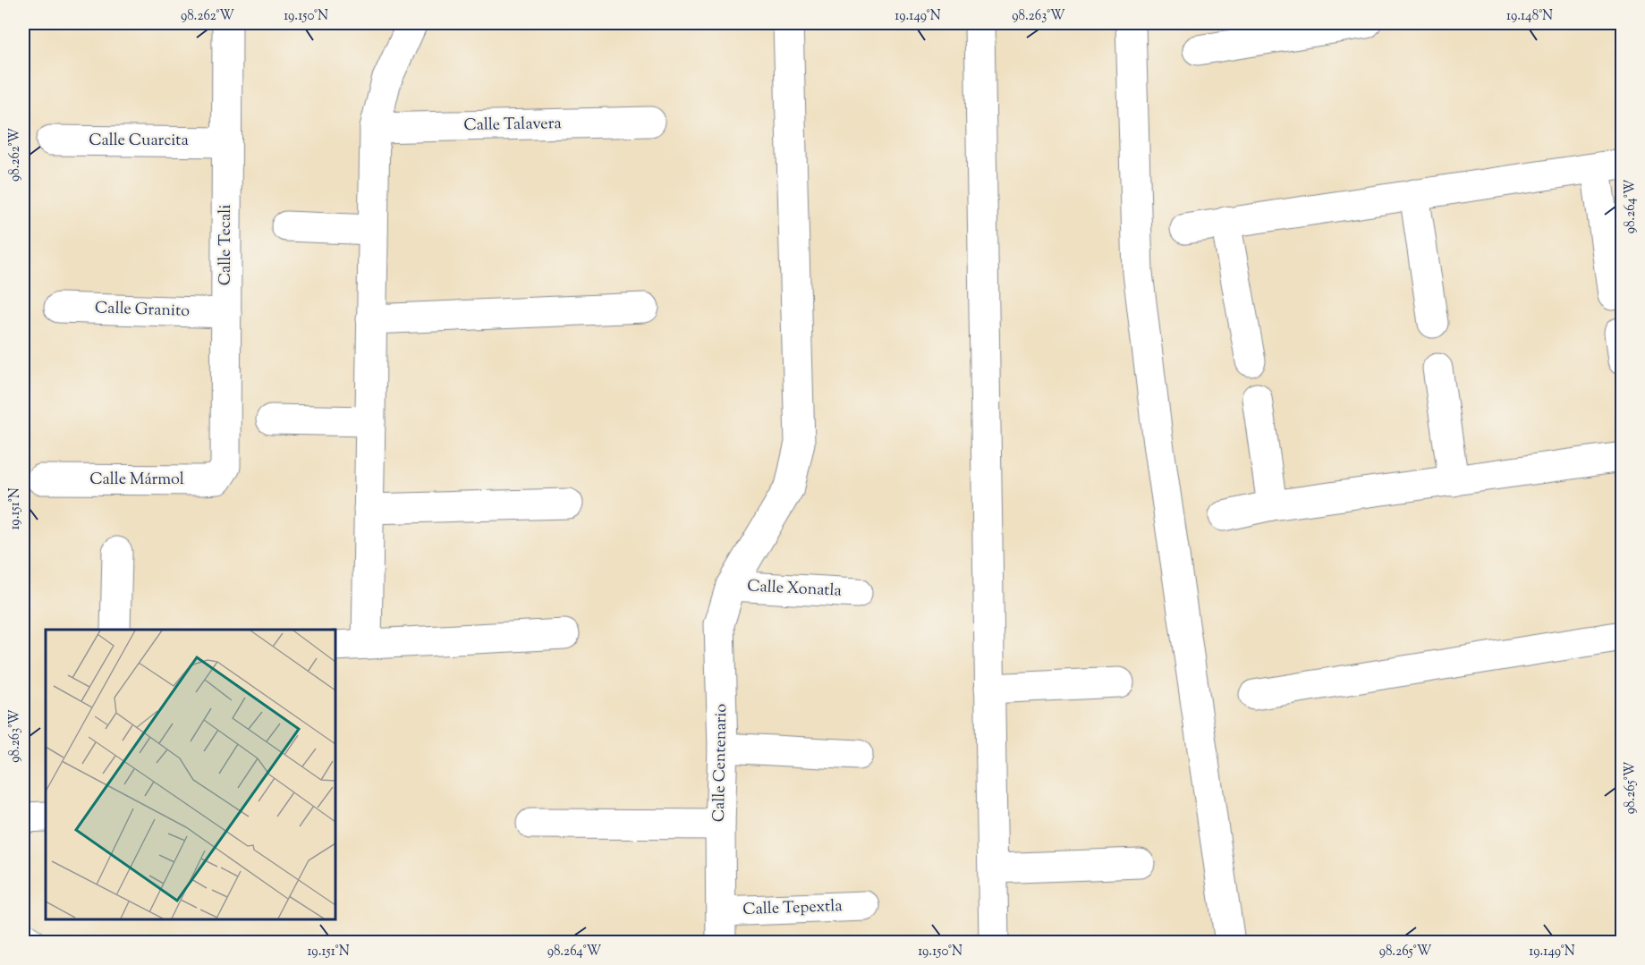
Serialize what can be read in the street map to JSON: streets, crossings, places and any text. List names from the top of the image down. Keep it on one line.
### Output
{"streets":{"street":["Calle Talavera","Calle Cuarcita","Calle Tecali","Calle Granito","Calle Mármol","Calle Xonatla","Calle Centenario","Calle Tepextla"]},"crossings":[["Calle Cuarcita","Calle Tecali"],["Calle Tecali","Calle Granito"],["Calle Tecali","Calle Mármol"],["Calle Xonatla","Calle Centenario"],["Calle Centenario","Calle Tepextla"]],"coordinates":["98.262°W","19.150°N","19.149°N","98.263°W","19.148°N","98.264°W","19.151°N","98.265°W"]}
